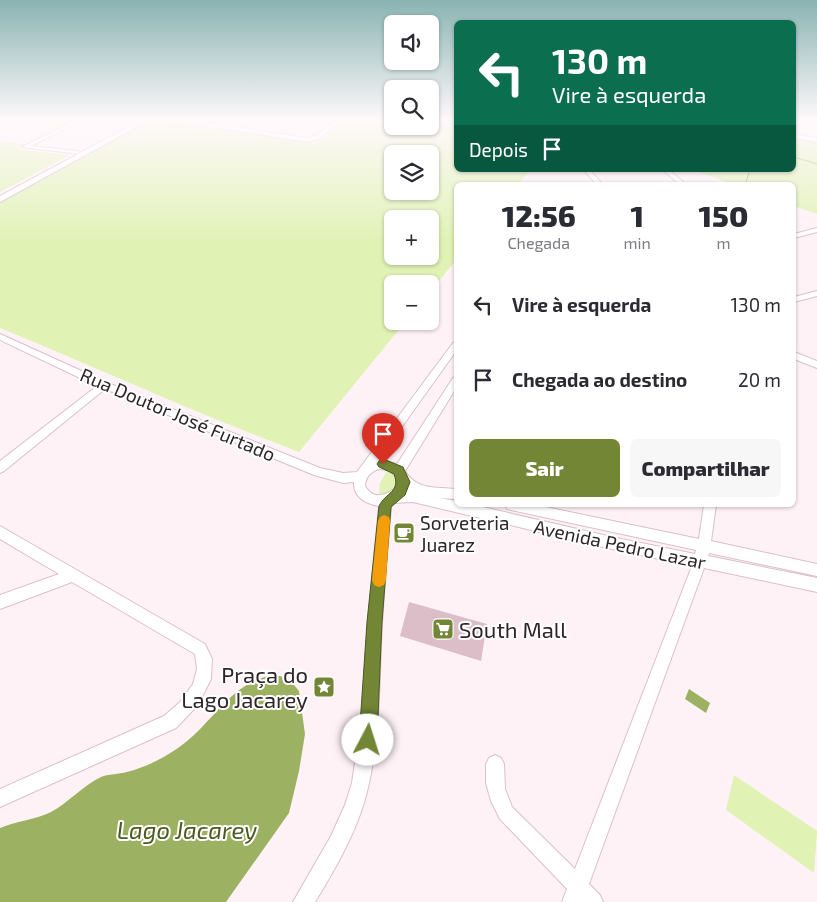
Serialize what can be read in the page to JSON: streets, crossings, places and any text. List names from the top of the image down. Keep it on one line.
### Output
{"streets":{"street":["Rua Doutor José Furtado","Avenida Pedro Lazar"]},"crossings":[["Rua Doutor José Furtado","Avenida Pedro Lazar"]],"water":["Lago Jacarey"],"places":{"cafe":["Sorveteria Juarez"],"supermarket":["South Mall"],"place":["Praça do Lago Jacarey"]},"page":{"map_buttons":["+","−"],"turn":["130 m","Vire à esquerda"],"then":"Depois","eta":["12:56","Chegada","1","min","150","m"],"list":[{"name":"Vire à esquerda","value":"130 m"},{"name":"Chegada ao destino","value":"20 m"}],"buttons":["Sair","Compartilhar"]}}
